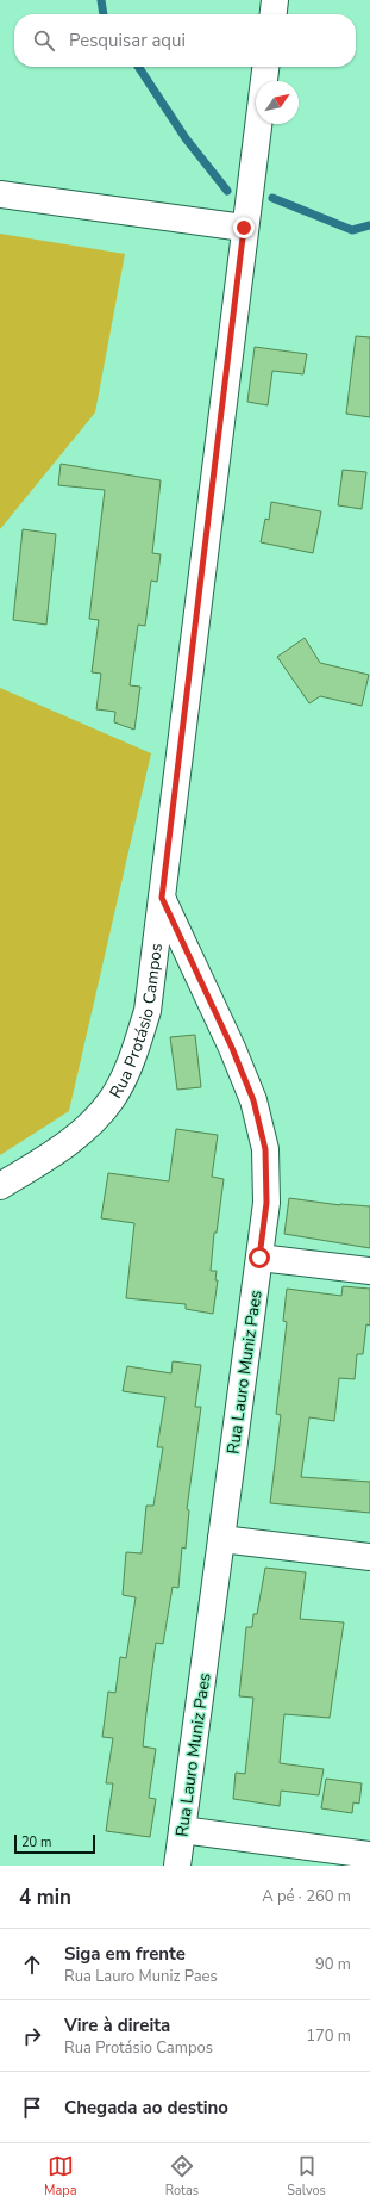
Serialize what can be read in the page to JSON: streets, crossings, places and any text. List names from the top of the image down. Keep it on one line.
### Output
{"streets":{"street":["Rua Protásio Campos","Rua Lauro Muniz Paes"]},"crossings":[["Rua Protásio Campos","Rua Lauro Muniz Paes"]],"scale_bar":"20 m","north":"top right","page":{"search":"Pesquisar aqui","scale":"20 m","heading":["4 min","A pé · 260 m"],"list":[["Siga em frente","Rua Lauro Muniz Paes","90 m"],["Vire à direita","Rua Protásio Campos","170 m"],"Chegada ao destino"],"nav":["Mapa","Rotas","Salvos"]}}
